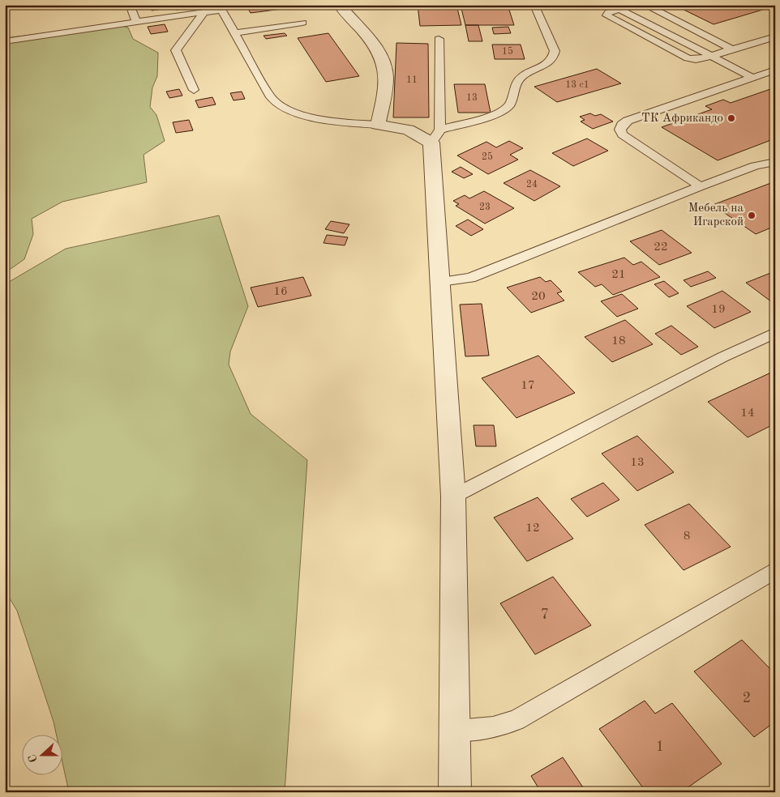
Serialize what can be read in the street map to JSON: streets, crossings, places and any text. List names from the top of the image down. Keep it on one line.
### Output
{"places":["ТК Африкандо","Мебель на Игарской"],"house_numbers":["15","11","13 с1","13","25","24","23","22","21","16","20","19","18","17","14","13","12","8","7","2","1"],"north":"left"}
